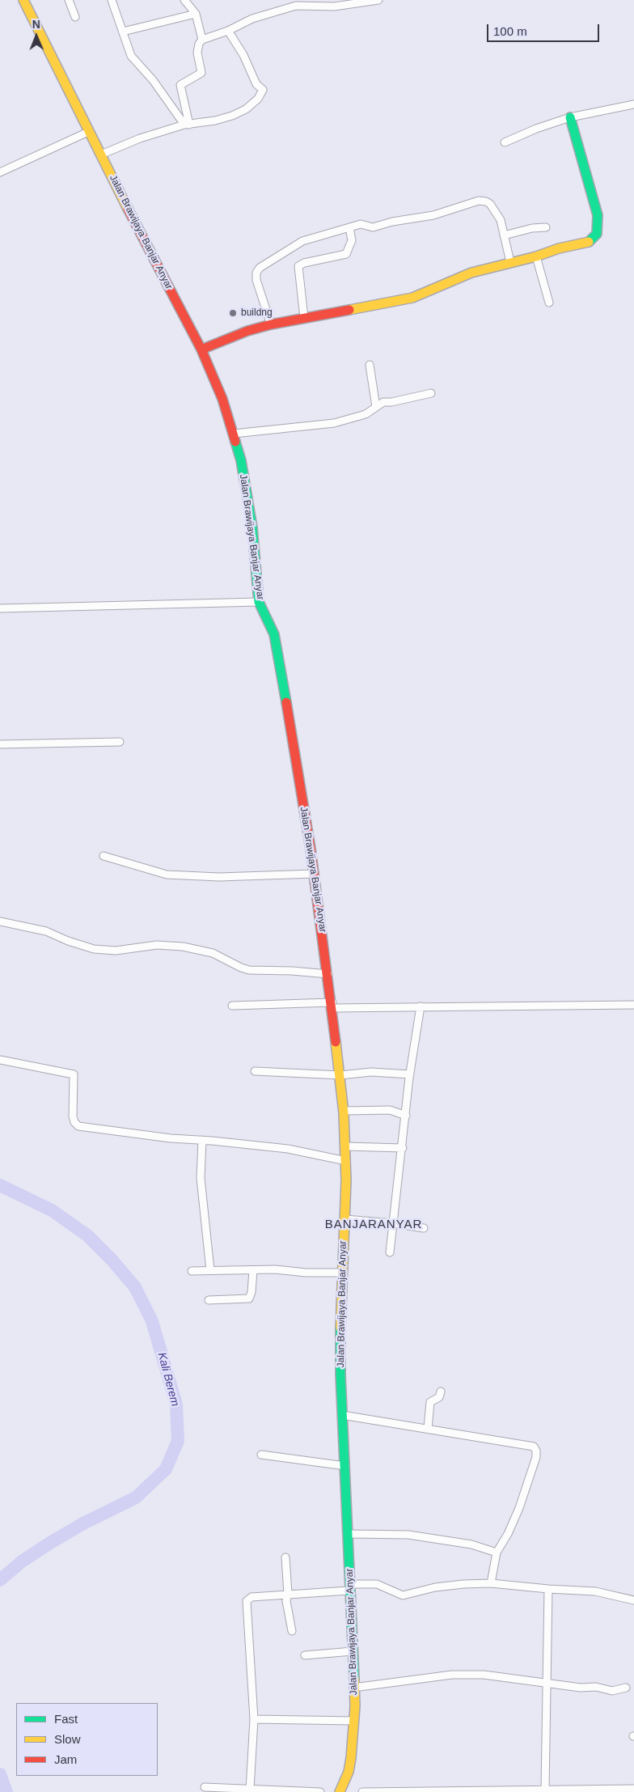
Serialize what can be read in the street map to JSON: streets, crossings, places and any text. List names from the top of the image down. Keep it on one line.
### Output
{"streets":{"street":["Jalan Brawijaya Banjar Anyar"]},"districts":["BANJARANYAR"],"water":["Kali Berem"],"places":["buildng"],"legend":["Fast","Slow","Jam"],"scale_bar":"100 m","north":"top"}
